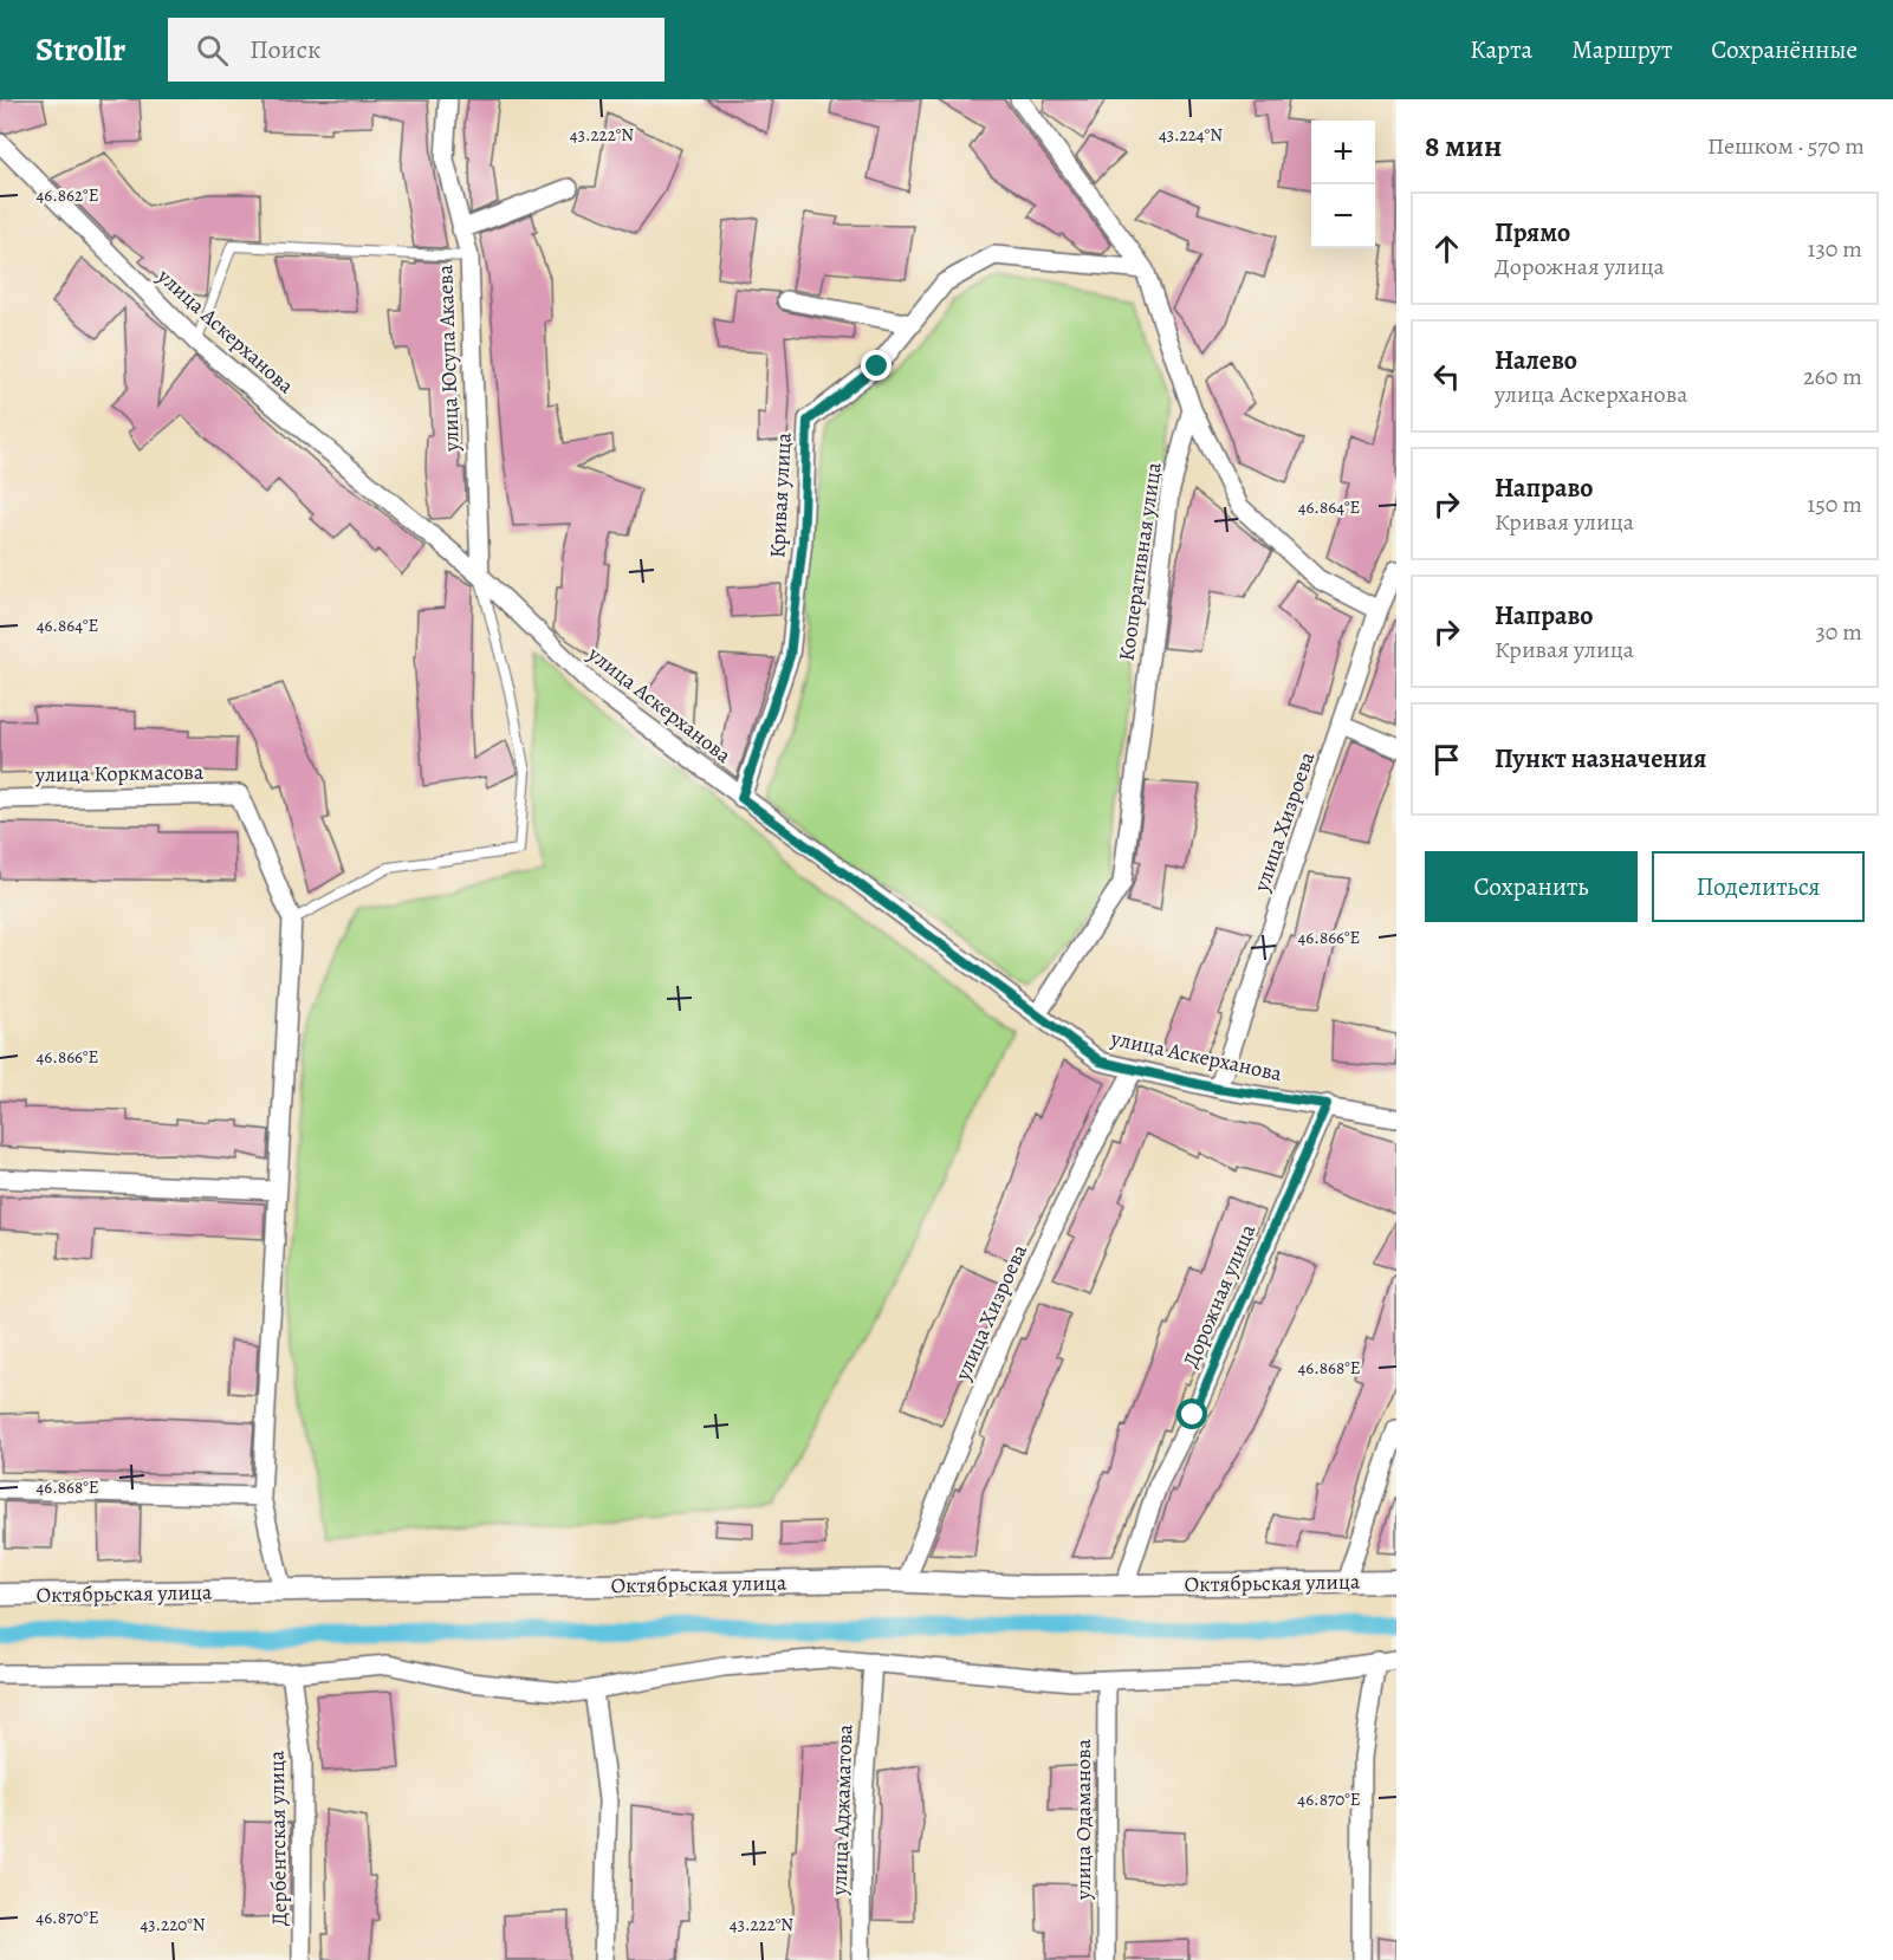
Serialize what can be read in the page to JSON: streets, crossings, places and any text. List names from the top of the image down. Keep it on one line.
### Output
{"streets":{"street":["улица Аскерханова","улица Юсупа Акаева","Кривая улица","Кооперативная улица","улица Коркмасова","улица Хизроева","Дорожная улица","Октябрьская улица","улица Аджаматова","улица Одаманова","Дербентская улица"]},"crossings":[["улица Аскерханова","улица Юсупа Акаева"],["улица Аскерханова","Кривая улица"],["улица Аскерханова","Кооперативная улица"],["улица Аскерханова","улица Хизроева"],["улица Аскерханова","Дорожная улица"],["улица Хизроева","Октябрьская улица"],["Дорожная улица","Октябрьская улица"]],"page":{"header":"Strollr","search":"Поиск","nav":["Карта","Маршрут","Сохранённые"],"heading":["8 мин","Пешком · 570 m"],"map_buttons":["+","−"],"list":[["Прямо","Дорожная улица","130 m"],["Налево","улица Аскерханова","260 m"],["Направо","Кривая улица","150 m"],["Направо","Кривая улица","30 m"],"Пункт назначения"],"buttons":["Сохранить","Поделиться"]},"coordinates":["43.222°N","43.224°N","46.862°E","46.864°E","46.866°E","46.868°E","46.870°E","43.220°N"]}
